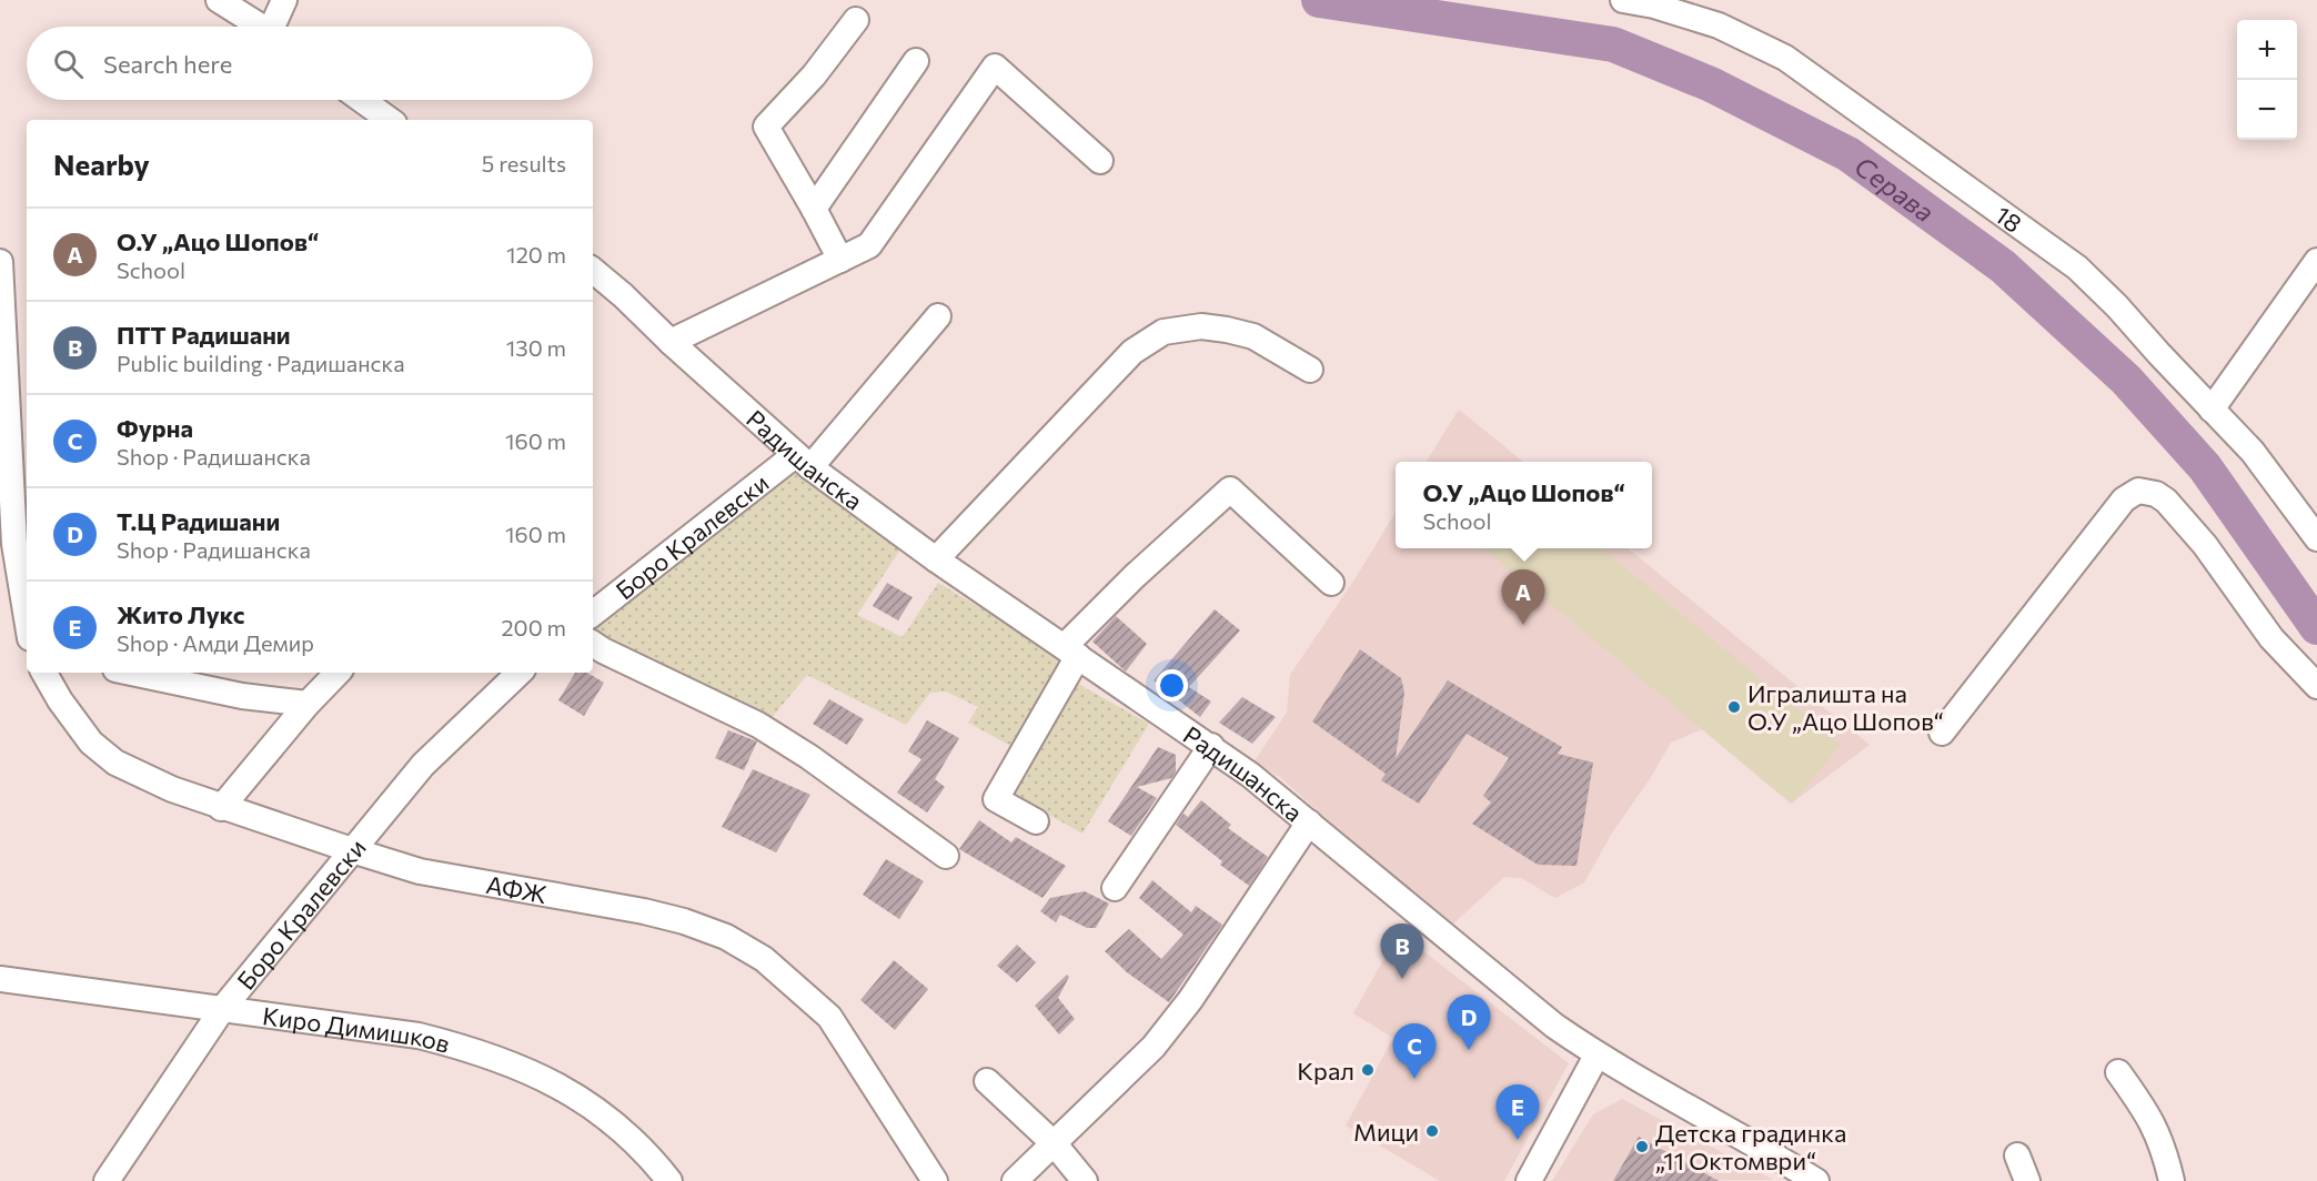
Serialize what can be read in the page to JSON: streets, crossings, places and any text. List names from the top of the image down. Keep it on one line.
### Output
{"streets":{"street":["18","Радишанска","Боро Кралевски","АФЖ","Киро Димишков"]},"crossings":[["Радишанска","Боро Кралевски"],["Боро Кралевски","АФЖ"],["Боро Кралевски","Киро Димишков"]],"water":["Серава"],"places":["Игралишта на О.У „Ацо Шопов“","Крал","Мици","Детска градинка „11 Октомври“"],"page":{"map_buttons":["+","−"],"search":"Search here","heading":["Nearby","5 results"],"list":[{"mark":"A","name":"О.У „Ацо Шопов“","note":"School","value":"120 m"},{"mark":"B","name":"ПТТ Радишани","note":"Public building · Радишанска","value":"130 m"},{"mark":"C","name":"Фурна","note":"Shop · Радишанска","value":"160 m"},{"mark":"D","name":"Т.Ц Радишани","note":"Shop · Радишанска","value":"160 m"},{"mark":"E","name":"Жито Лукс","note":"Shop · Амди Демир","value":"200 m"}],"popup":["О.У „Ацо Шопов“","School"],"pins":["A","B","D","C","E"]}}
